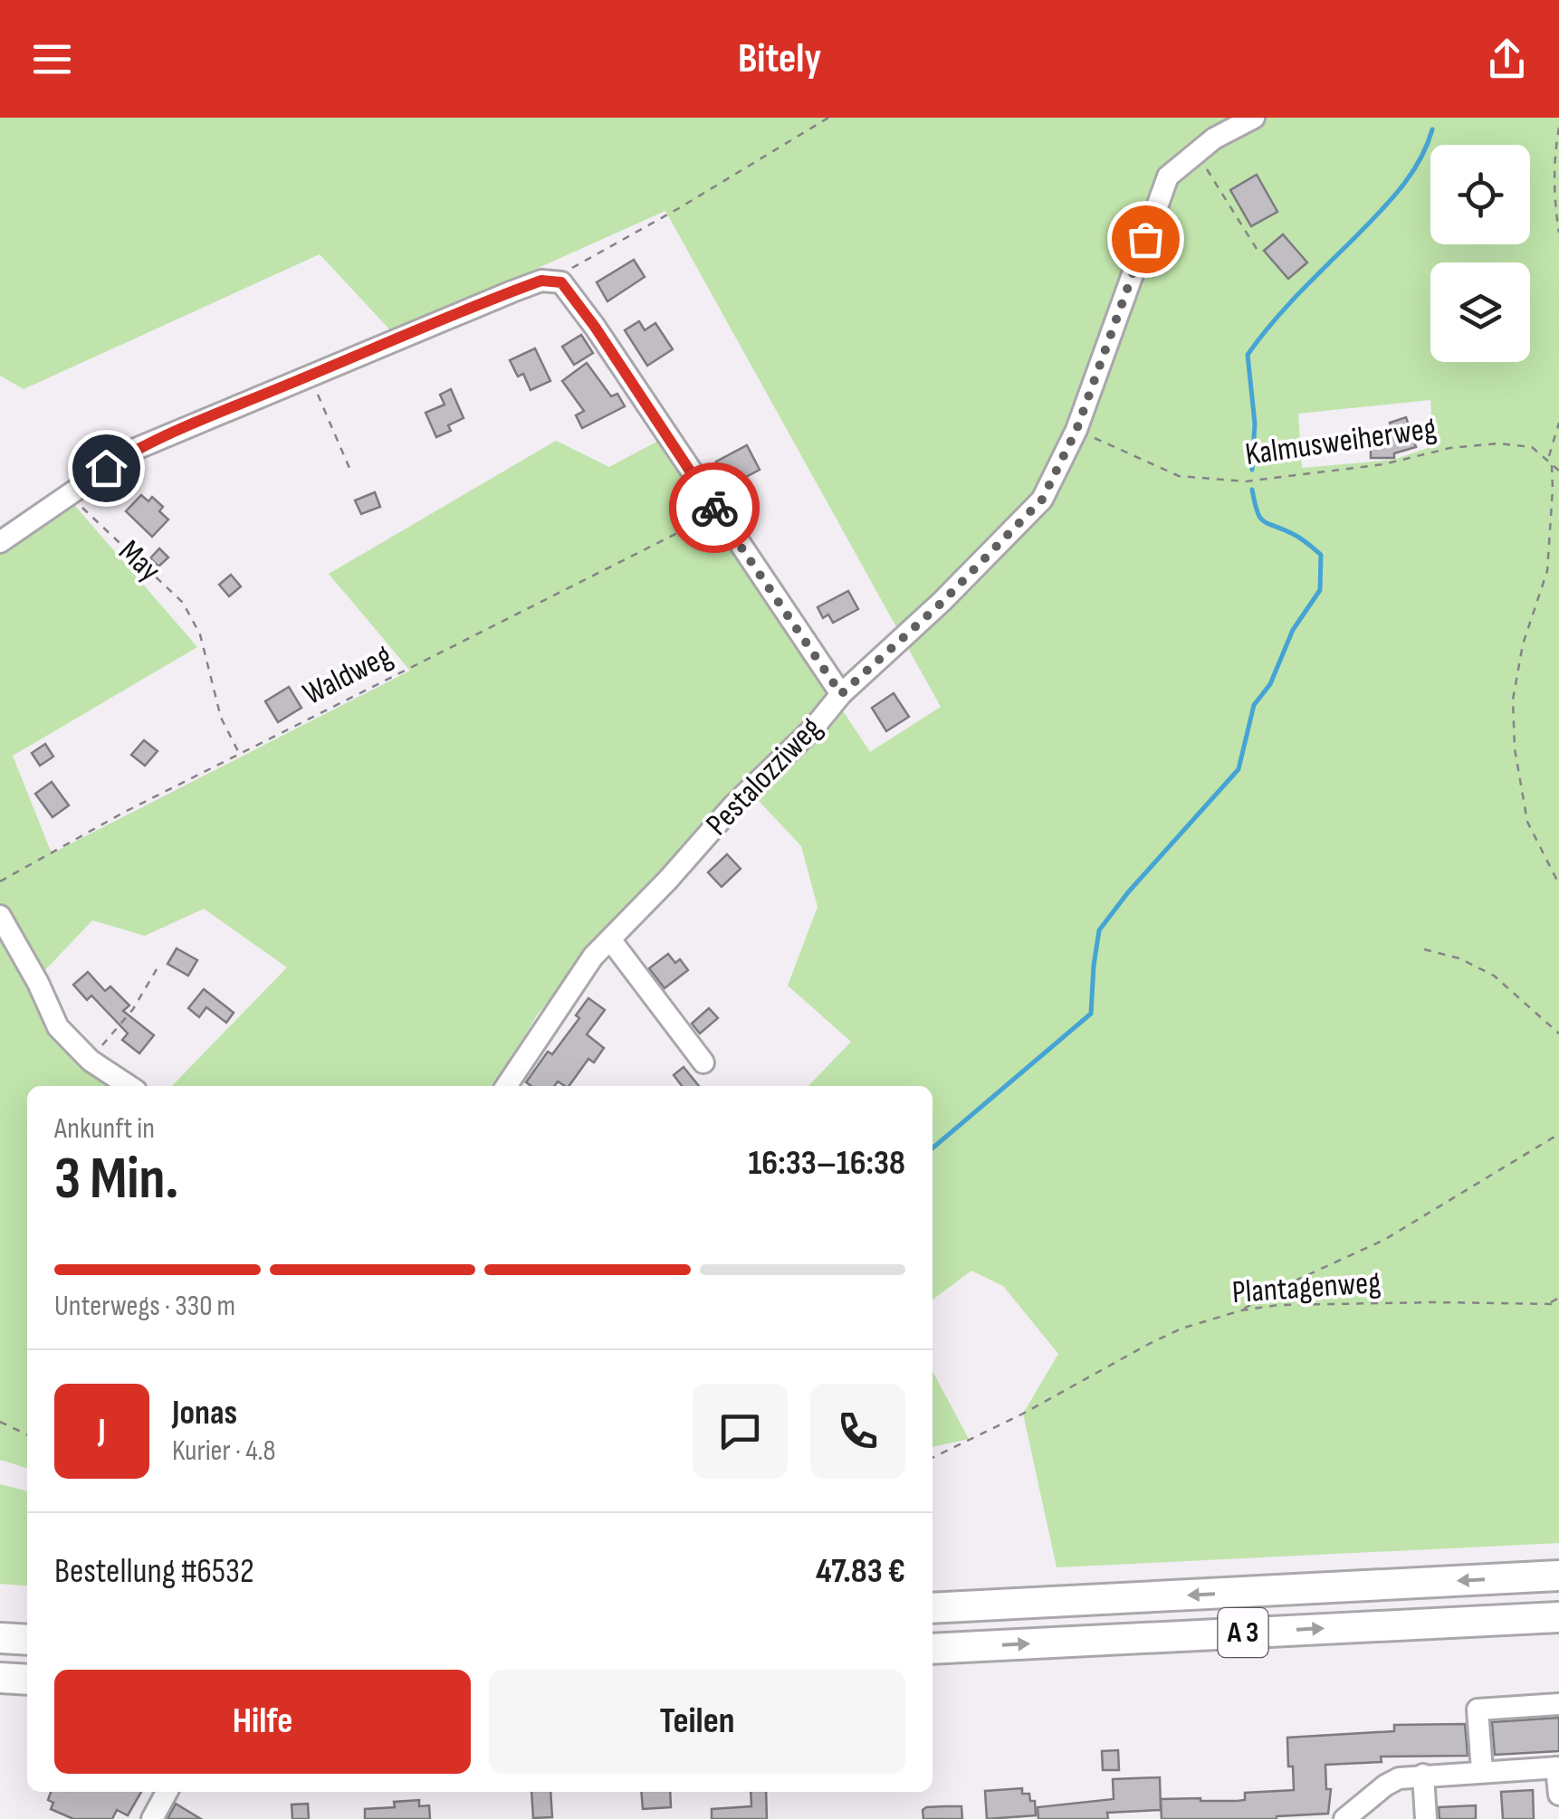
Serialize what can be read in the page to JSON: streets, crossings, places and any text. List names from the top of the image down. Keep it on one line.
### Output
{"streets":{"highway":["A 3"],"street":["Pestalozziweg"],"path":["Kalmusweiherweg","May","Waldweg","Plantagenweg"]},"crossings":[["Kalmusweiherweg","Pestalozziweg"],["May","Waldweg"]],"page":{"header":"Bitely","heading":["3 Min.","Ankunft in","16:33–16:38"],"panel":["Jonas","Kurier · 4.8","Bestellung #6532","47.83 €"],"bar":"Unterwegs · 330 m","round":"J","buttons":["Hilfe","Teilen"]}}
